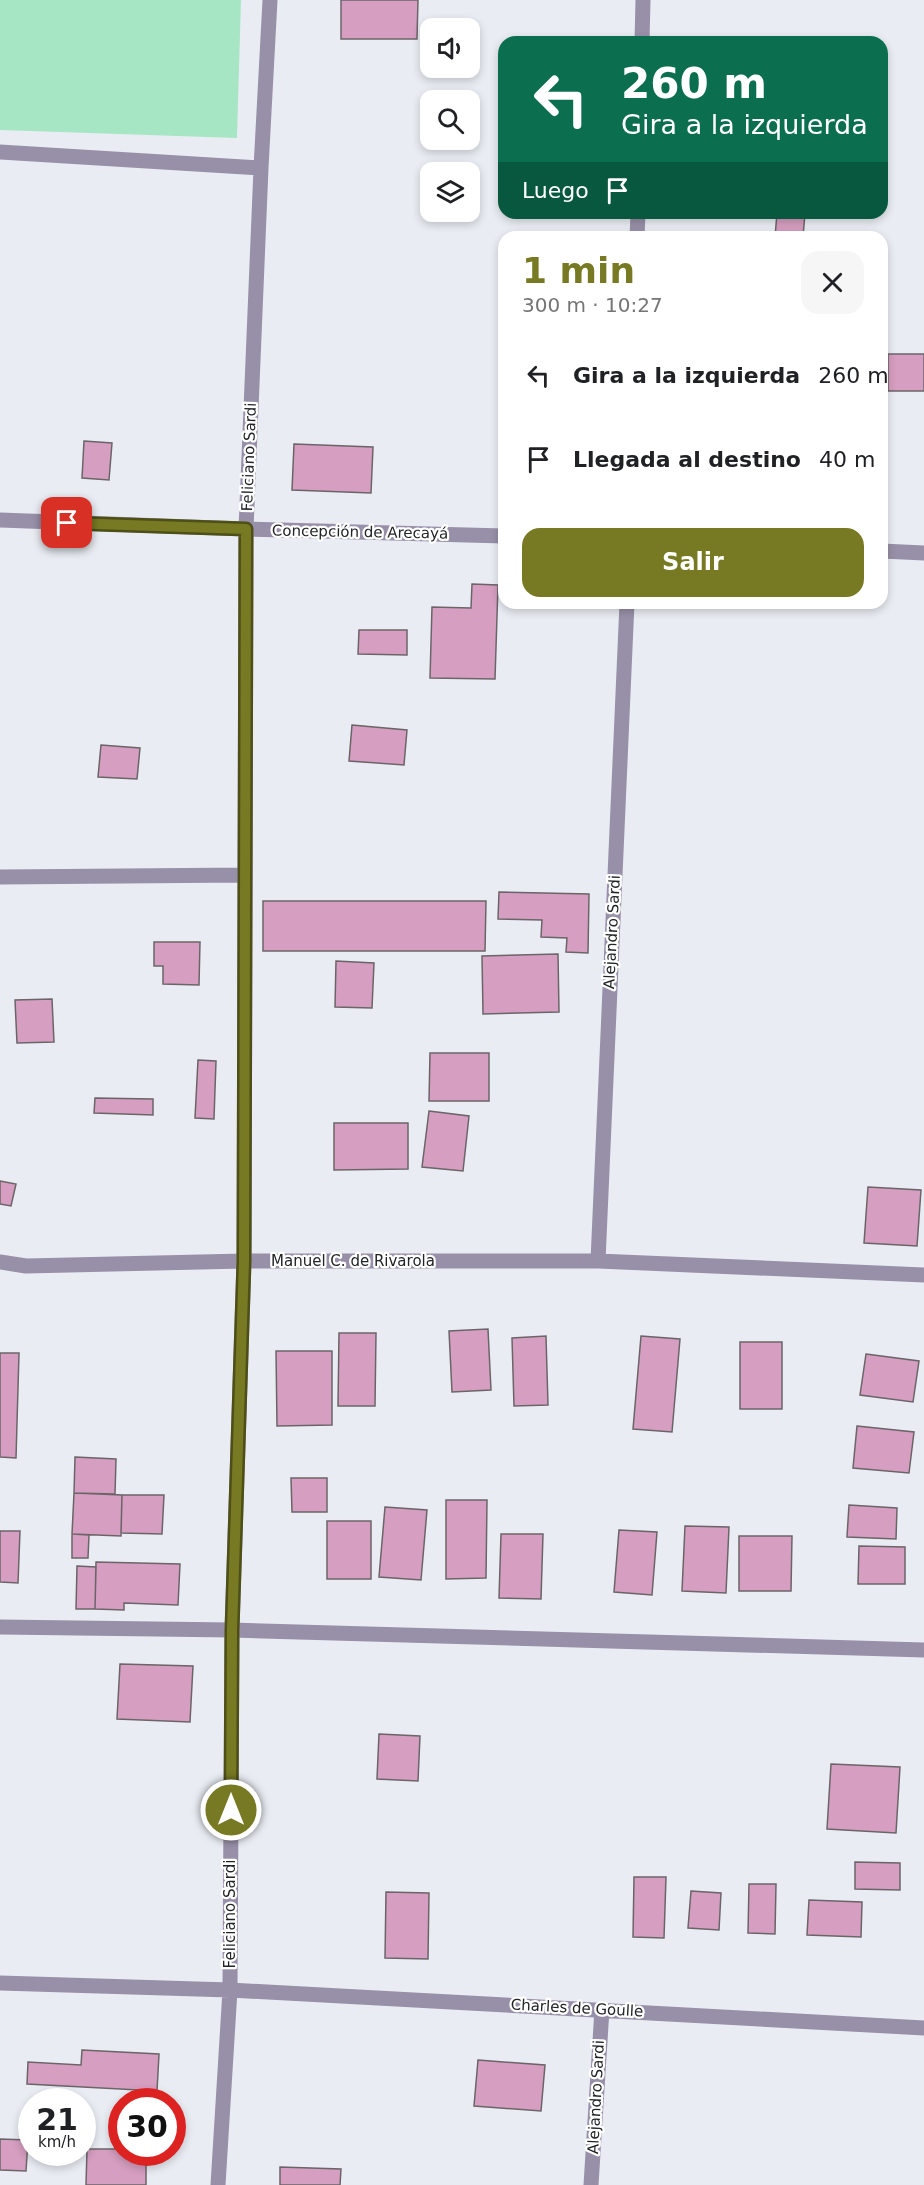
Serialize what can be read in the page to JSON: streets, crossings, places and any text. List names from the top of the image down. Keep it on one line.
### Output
{"streets":{"street":["Feliciano Sardi","Concepción de Arecayá","Alejandro Sardi","Manuel C. de Rivarola","Charles de Goulle"]},"crossings":[["Feliciano Sardi","Concepción de Arecayá"],["Feliciano Sardi","Manuel C. de Rivarola"],["Feliciano Sardi","Charles de Goulle"],["Alejandro Sardi","Manuel C. de Rivarola"],["Alejandro Sardi","Charles de Goulle"]],"page":{"turn":["260 m","Gira a la izquierda"],"then":"Luego","heading":["1 min","300 m · 10:27"],"list":[{"name":"Gira a la izquierda","value":"260 m"},{"name":"Llegada al destino","value":"40 m"}],"buttons":"Salir","speed":"21 km/h","limit":"30"}}
